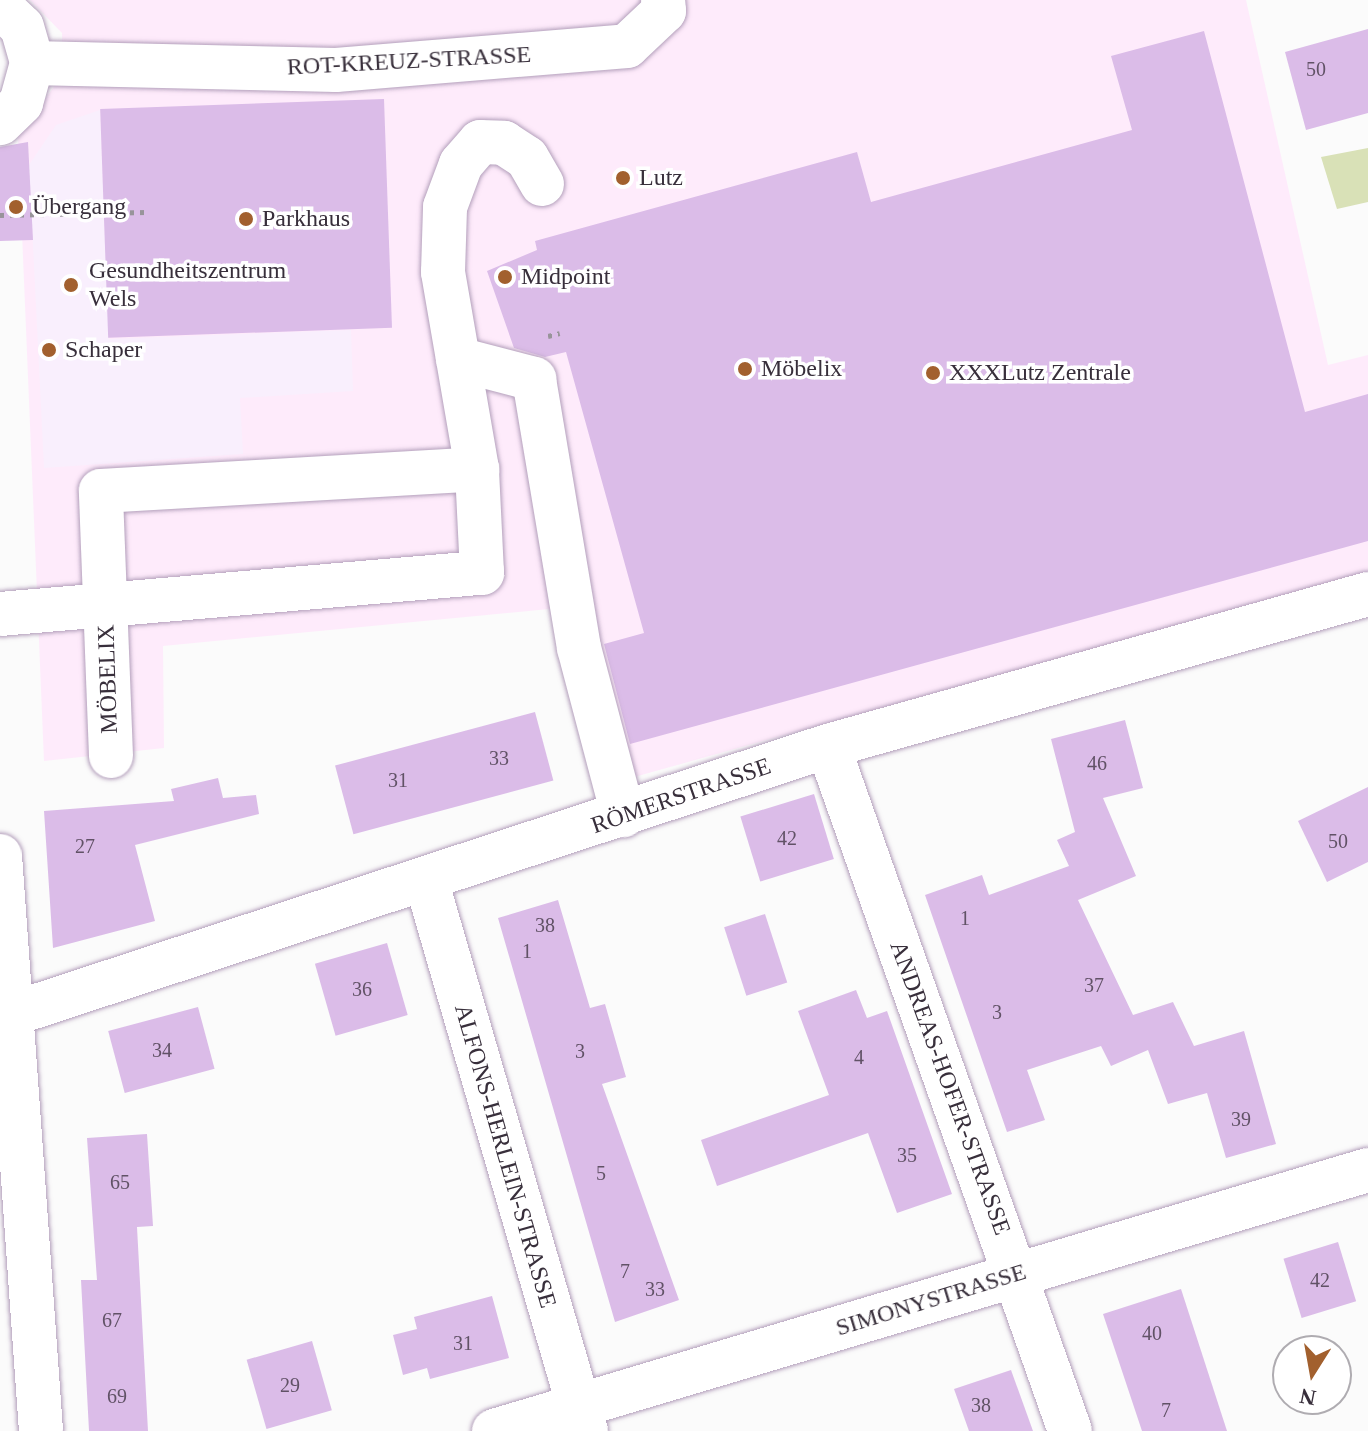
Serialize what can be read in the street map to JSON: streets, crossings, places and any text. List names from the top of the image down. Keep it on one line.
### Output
{"streets":{"street":["ROT-KREUZ-STRASSE","MÖBELIX","RÖMERSTRASSE","ANDREAS-HOFER-STRASSE","ALFONS-HERLEIN-STRASSE","SIMONYSTRASSE"]},"crossings":[["RÖMERSTRASSE","ANDREAS-HOFER-STRASSE"],["RÖMERSTRASSE","ALFONS-HERLEIN-STRASSE"],["ANDREAS-HOFER-STRASSE","SIMONYSTRASSE"],["ALFONS-HERLEIN-STRASSE","SIMONYSTRASSE"]],"places":["Lutz","Übergang","Parkhaus","Midpoint","Gesundheitszentrum Wels","Schaper","Möbelix","XXXLutz Zentrale"],"house_numbers":["50","33","46","31","42","50","27","1","38","1","37","36","3","34","3","4","39","35","5","65","7","42","33","67","40","31","29","69","38","7"],"north":"bottom"}
